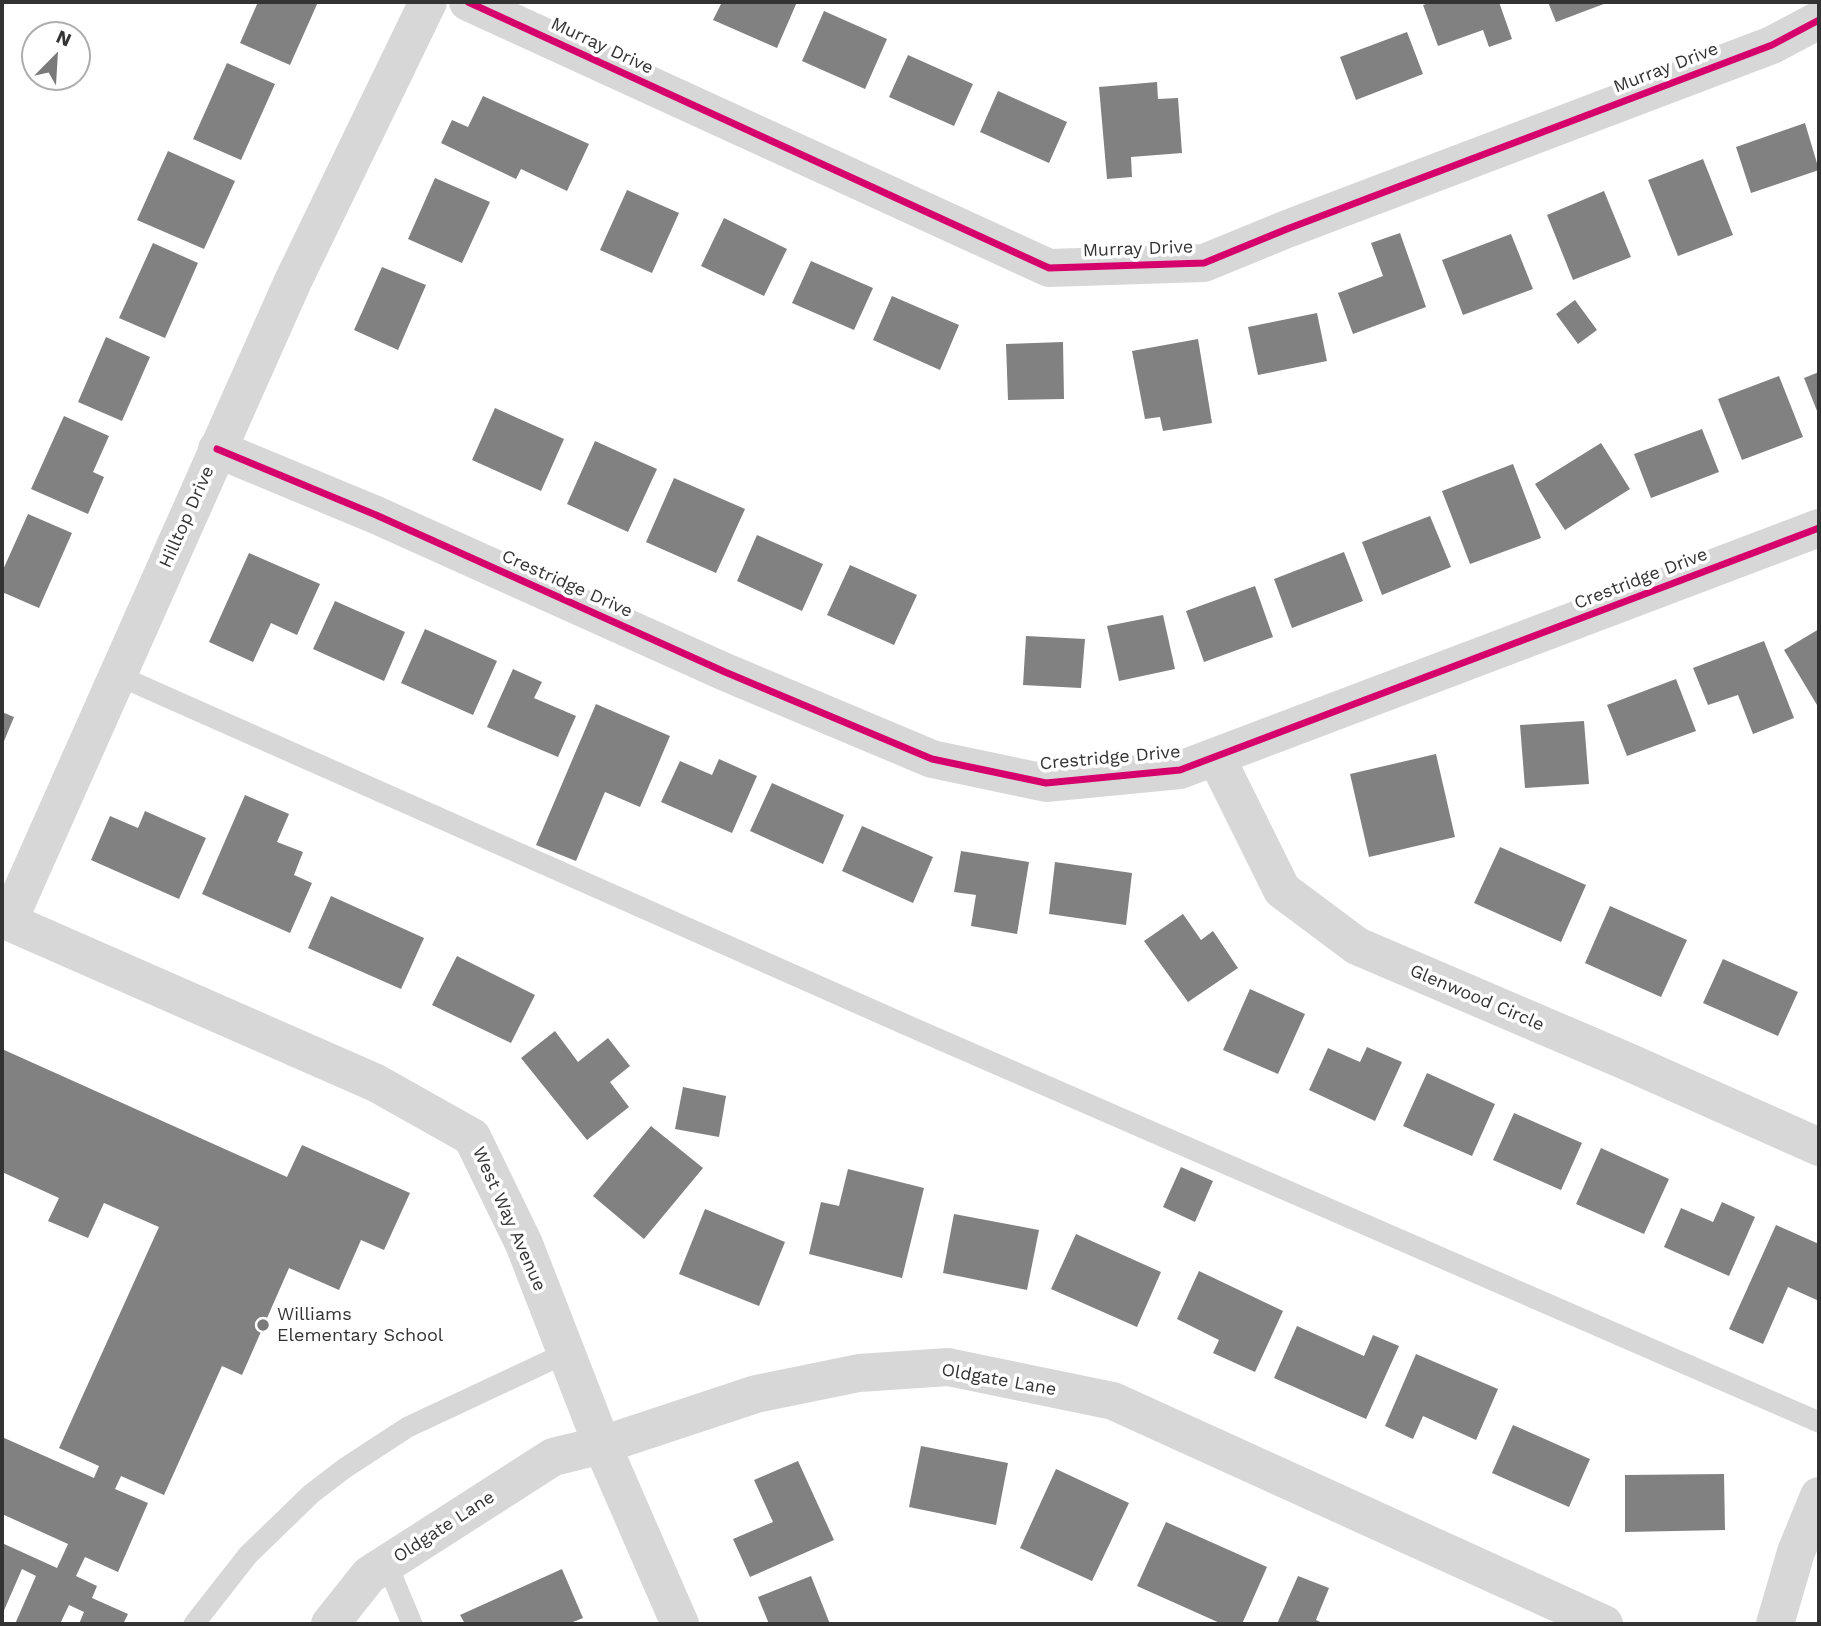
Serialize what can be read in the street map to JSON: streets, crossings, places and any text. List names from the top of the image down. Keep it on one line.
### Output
{"streets":{"street":["Murray Drive","Hilltop Drive","Crestridge Drive","Glenwood Circle","West Way Avenue","Oldgate Lane"]},"crossings":[["Hilltop Drive","Crestridge Drive"],["Hilltop Drive","West Way Avenue"],["Crestridge Drive","Glenwood Circle"],["West Way Avenue","Oldgate Lane"]],"places":["Williams Elementary School"],"north":"top right"}
